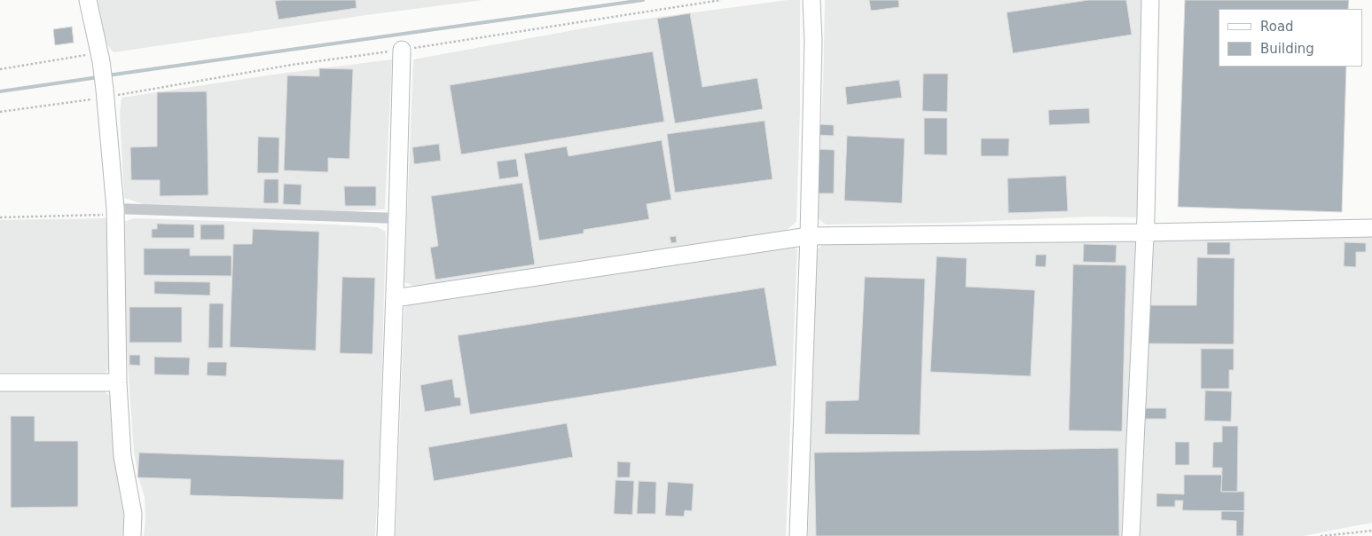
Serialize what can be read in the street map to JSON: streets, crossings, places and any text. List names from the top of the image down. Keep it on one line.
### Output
{"legend":["Road","Building"]}
